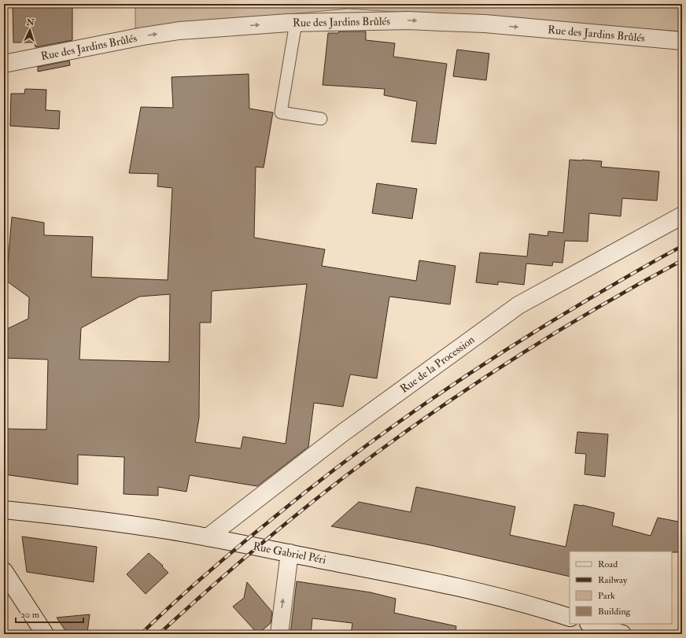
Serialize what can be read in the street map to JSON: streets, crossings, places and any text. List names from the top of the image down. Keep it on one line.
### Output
{"streets":{"street":["Rue des Jardins Brûlés","Rue de la Procession","Rue Gabriel Péri"]},"crossings":[["Rue de la Procession","Rue Gabriel Péri"]],"one_way":["Rue des Jardins Brûlés"],"legend":["Road","Railway","Park","Building"],"scale_bar":"20 m","north":"top"}
